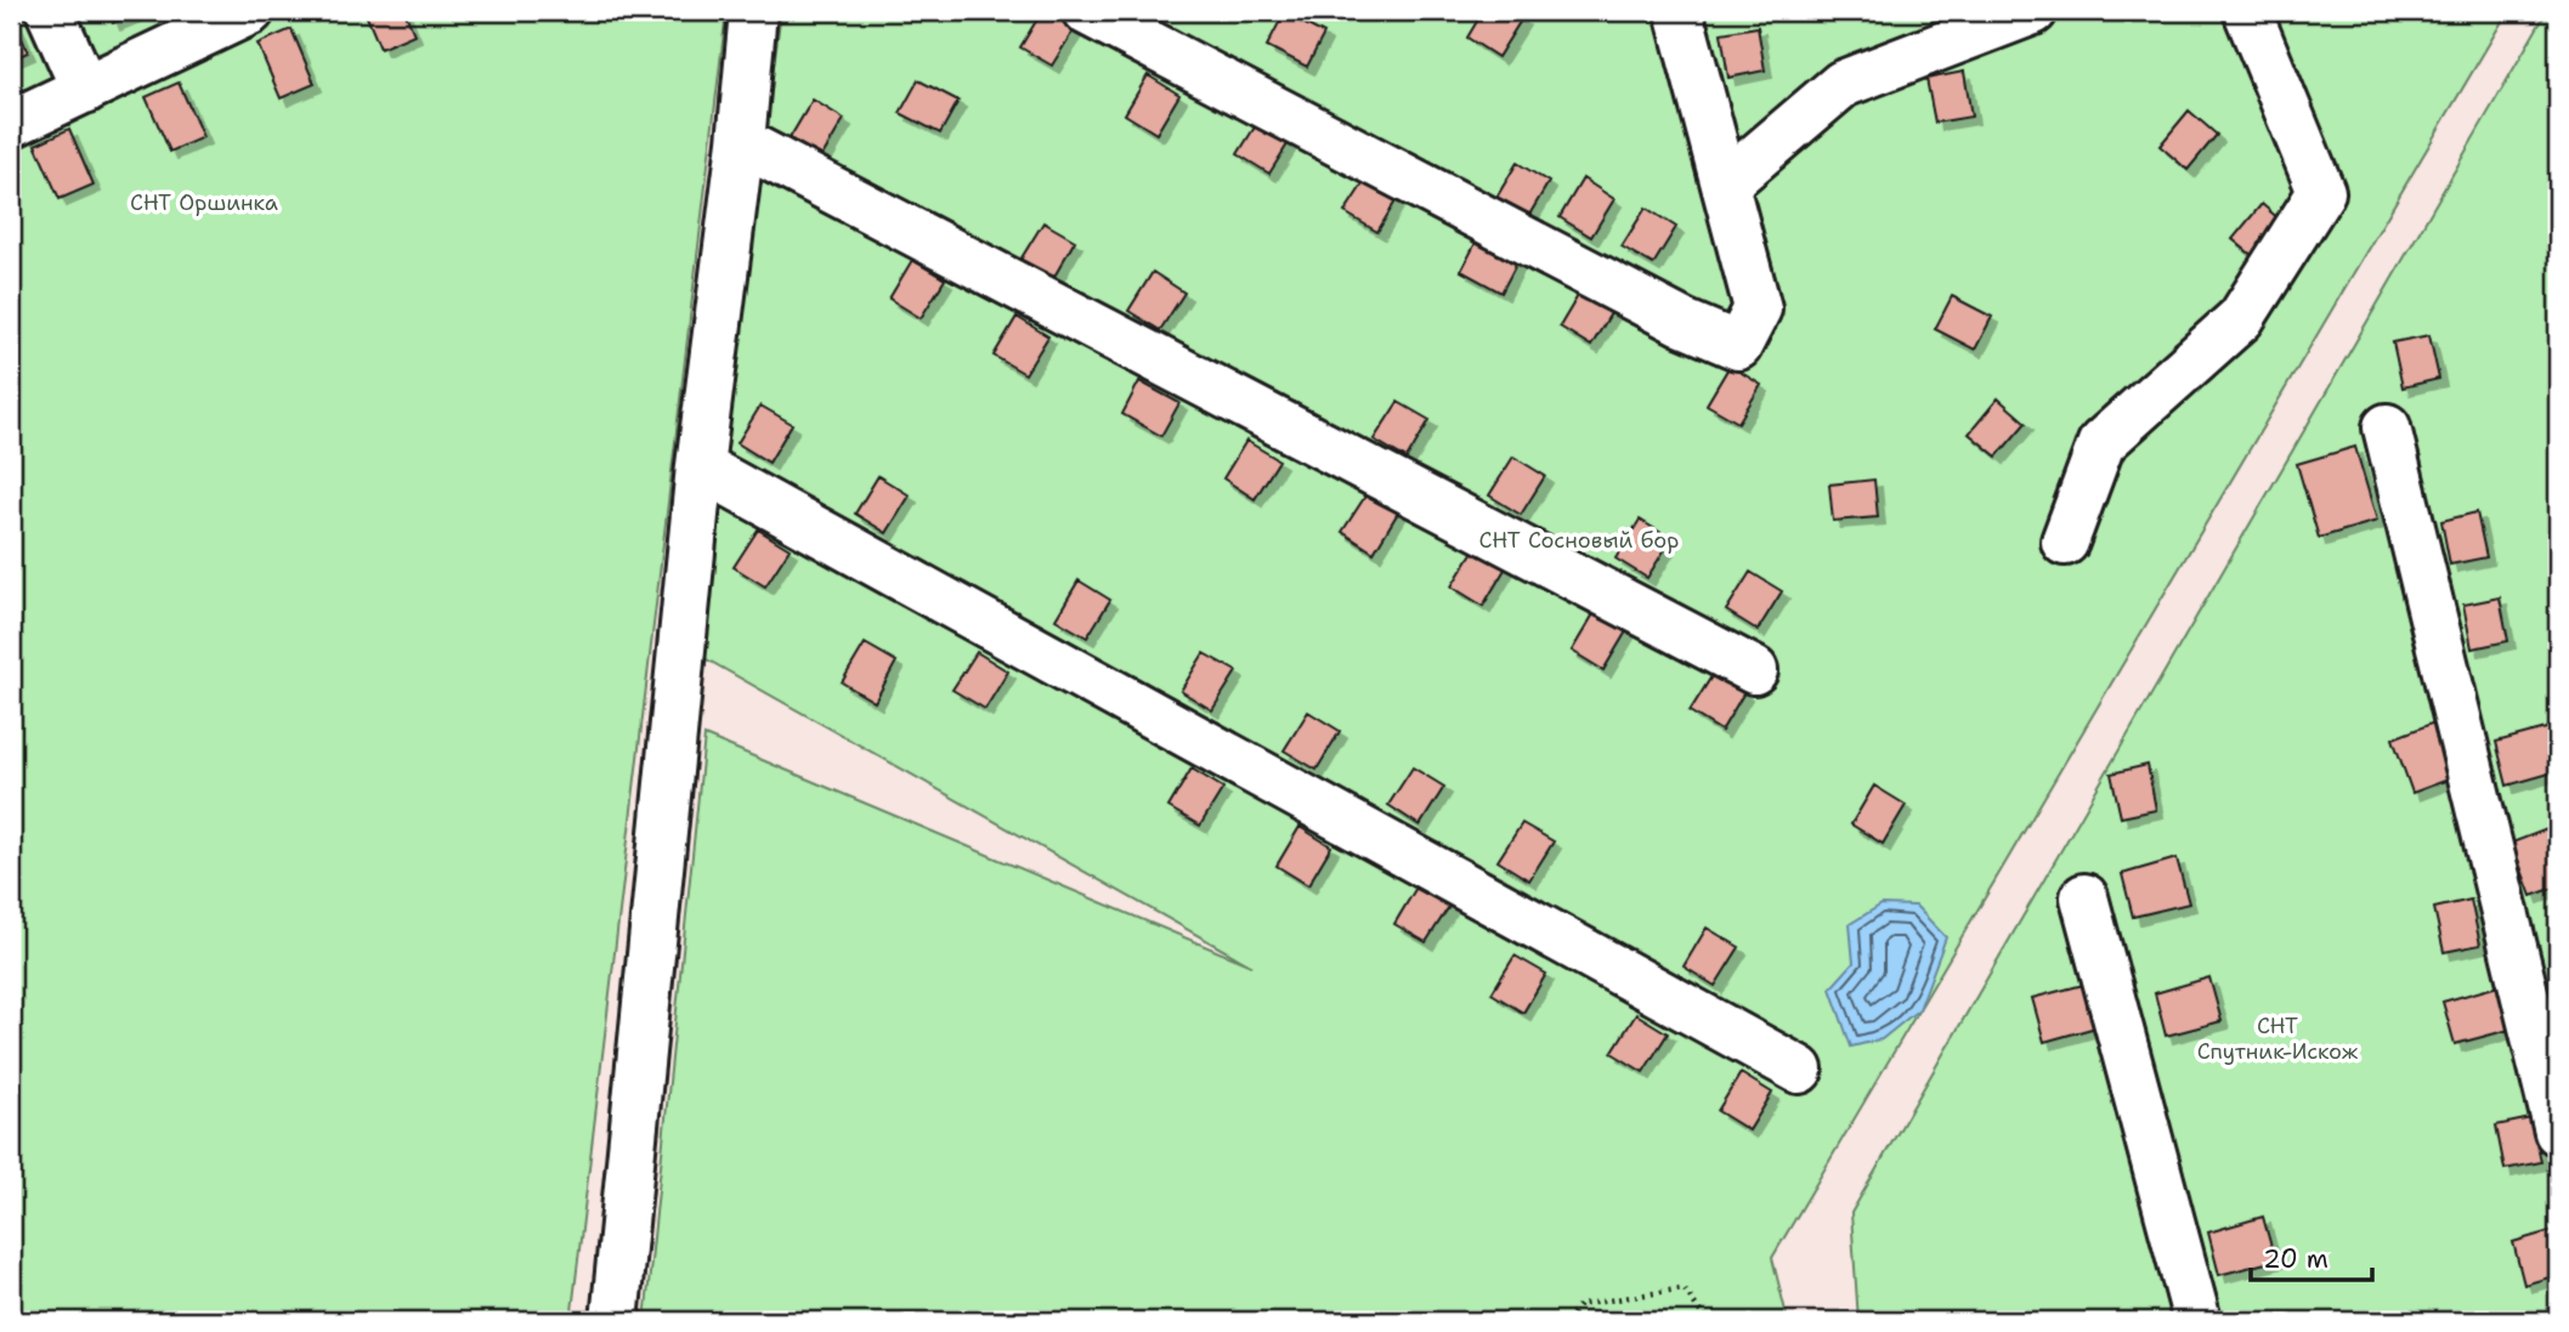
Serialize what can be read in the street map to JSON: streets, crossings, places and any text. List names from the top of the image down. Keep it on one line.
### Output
{"parks":["СНТ Оршинка","СНТ Сосновый бор","СНТ Спутник-Искож"],"scale_bar":"20 m"}
